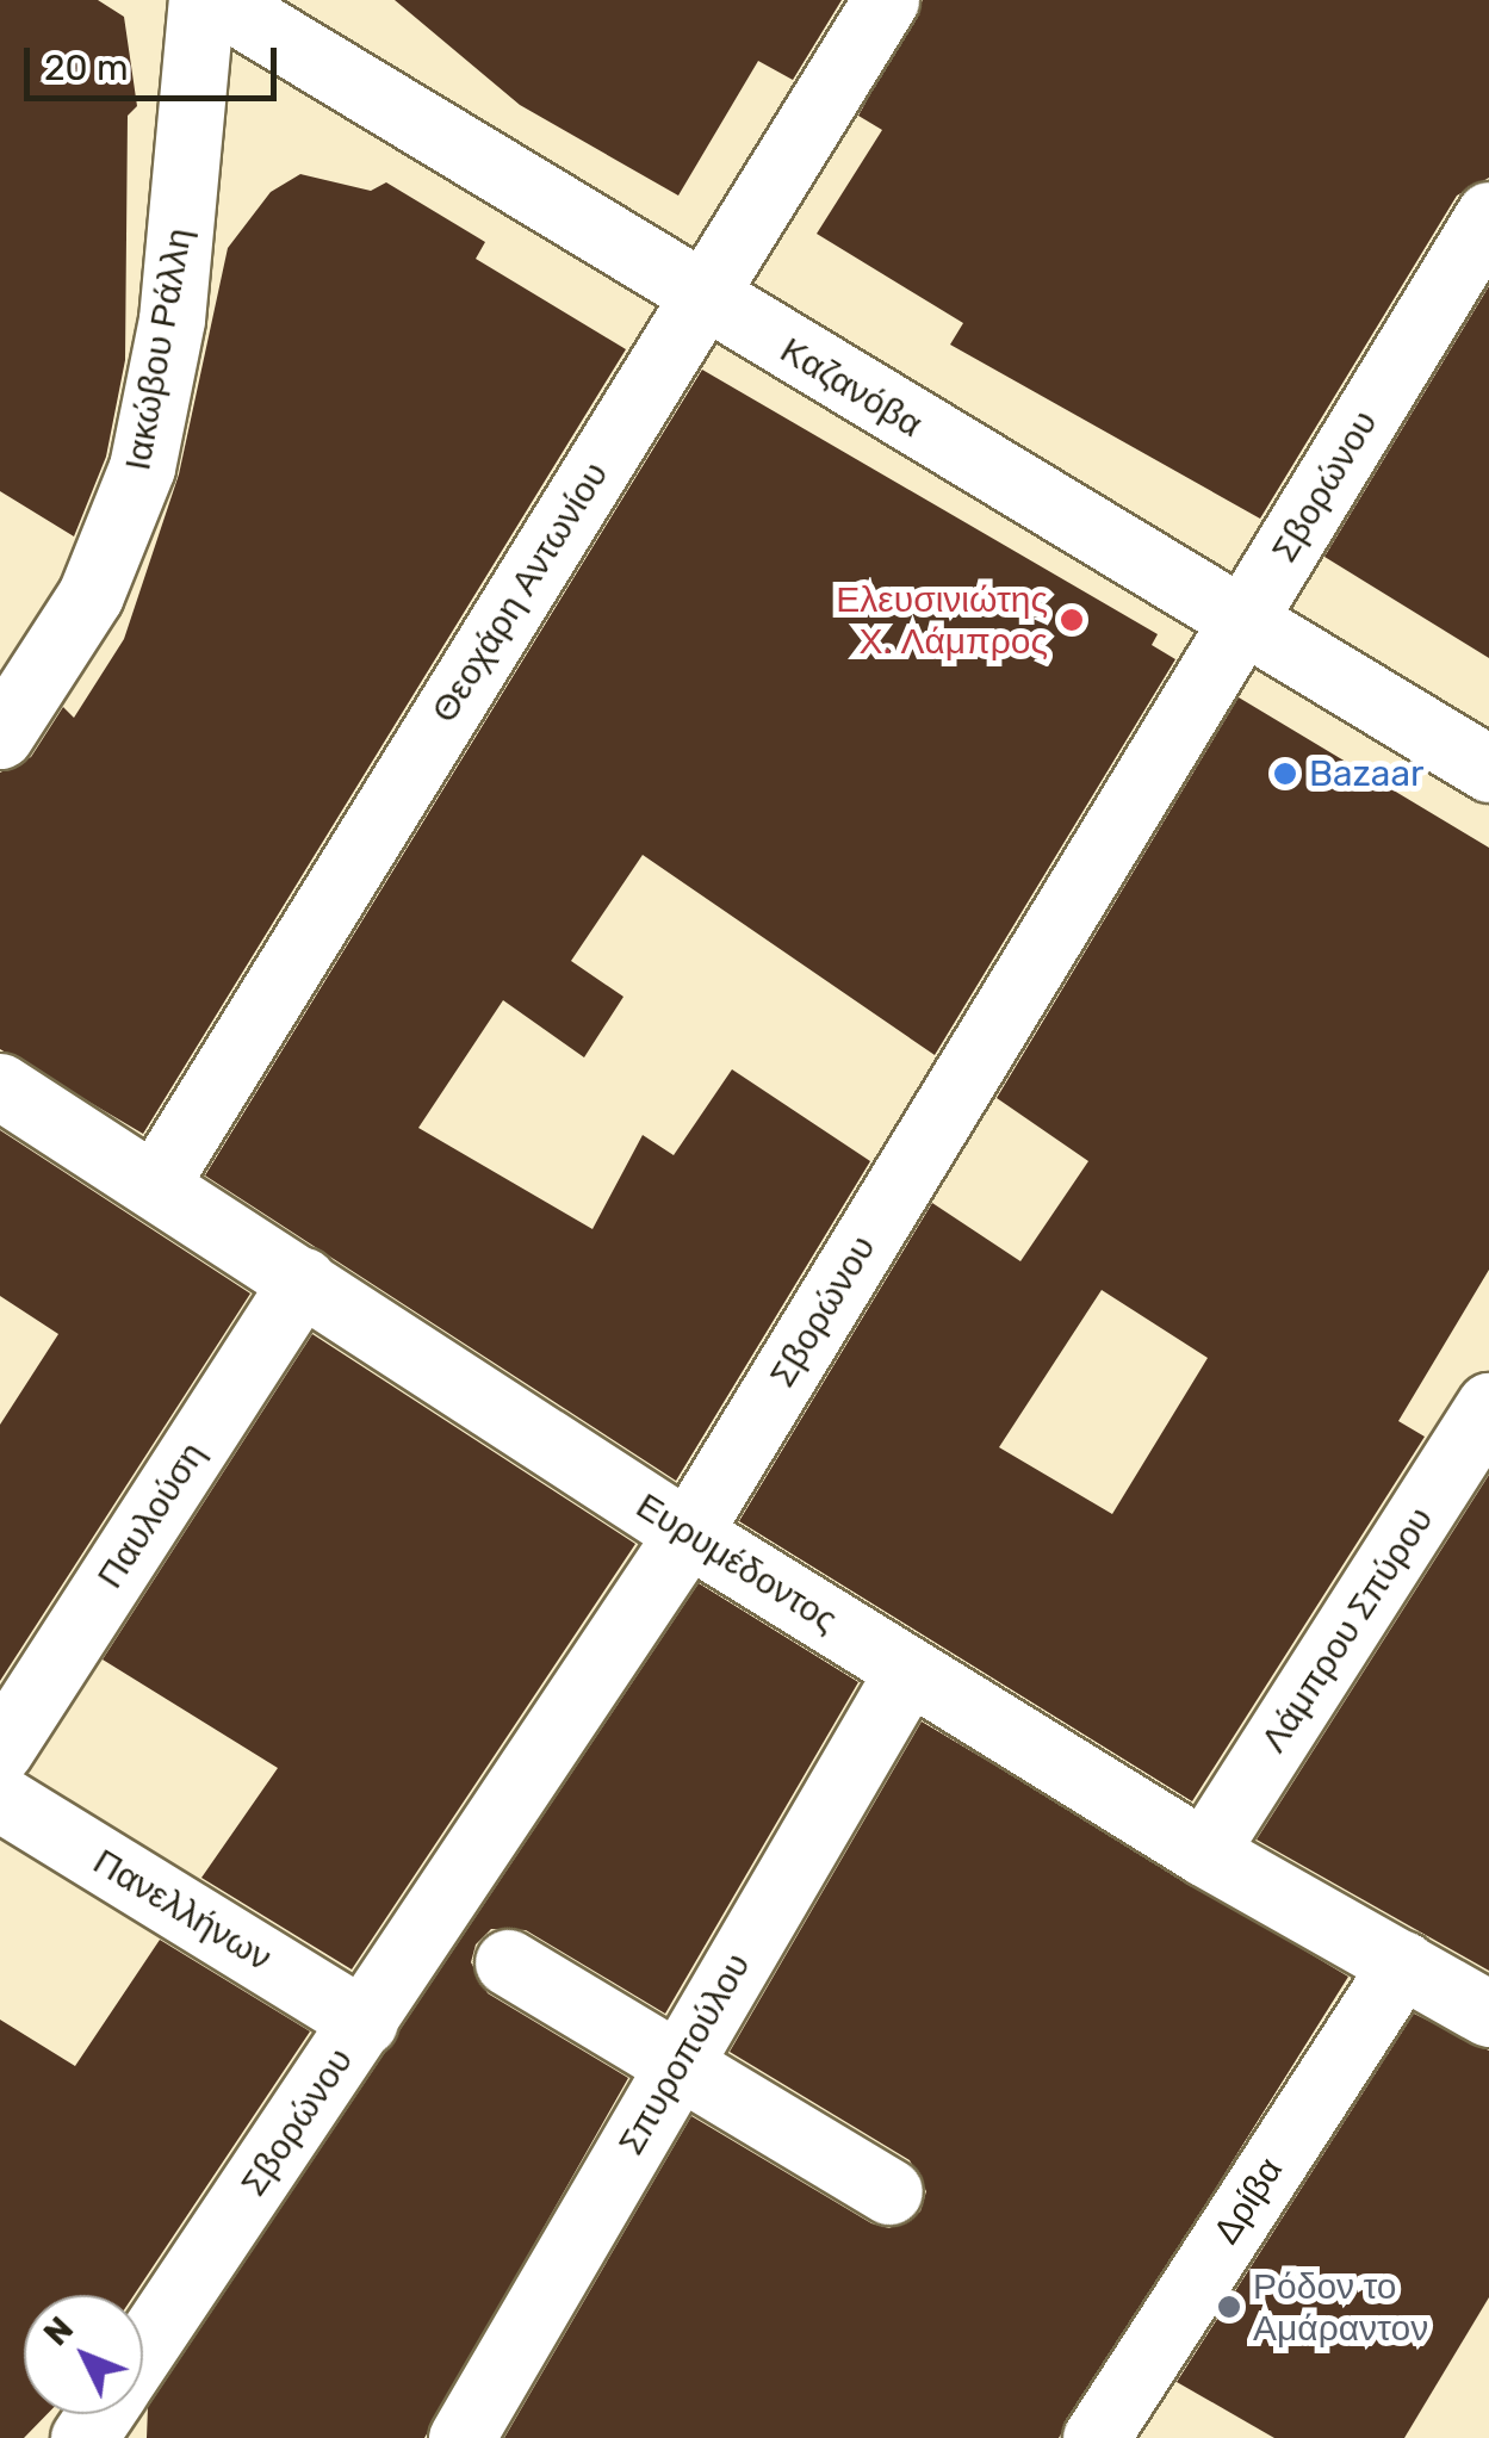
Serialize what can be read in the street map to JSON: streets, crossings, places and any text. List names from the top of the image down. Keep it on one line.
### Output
{"streets":{"street":["Ιακώβου Ράλλη","Καζανόβα","Σβορώνου","Θεοχάρη Αντωνίου","Παυλούση","Ευρυμέδοντος","Λάμπρου Σπύρου","Πανελλήνων","Σπυροπούλου","Δρίβα"]},"crossings":[["Καζανόβα","Σβορώνου"],["Καζανόβα","Θεοχάρη Αντωνίου"],["Σβορώνου","Ευρυμέδοντος"],["Σβορώνου","Πανελλήνων"],["Θεοχάρη Αντωνίου","Ευρυμέδοντος"],["Παυλούση","Ευρυμέδοντος"],["Ευρυμέδοντος","Λάμπρου Σπύρου"],["Ευρυμέδοντος","Σπυροπούλου"],["Ευρυμέδοντος","Δρίβα"]],"places":["Ελευσινιώτης Χ. Λάμπρος","Bazaar","Ρόδον το Αμάραντον"],"scale_bar":"20 m","north":"top left"}
